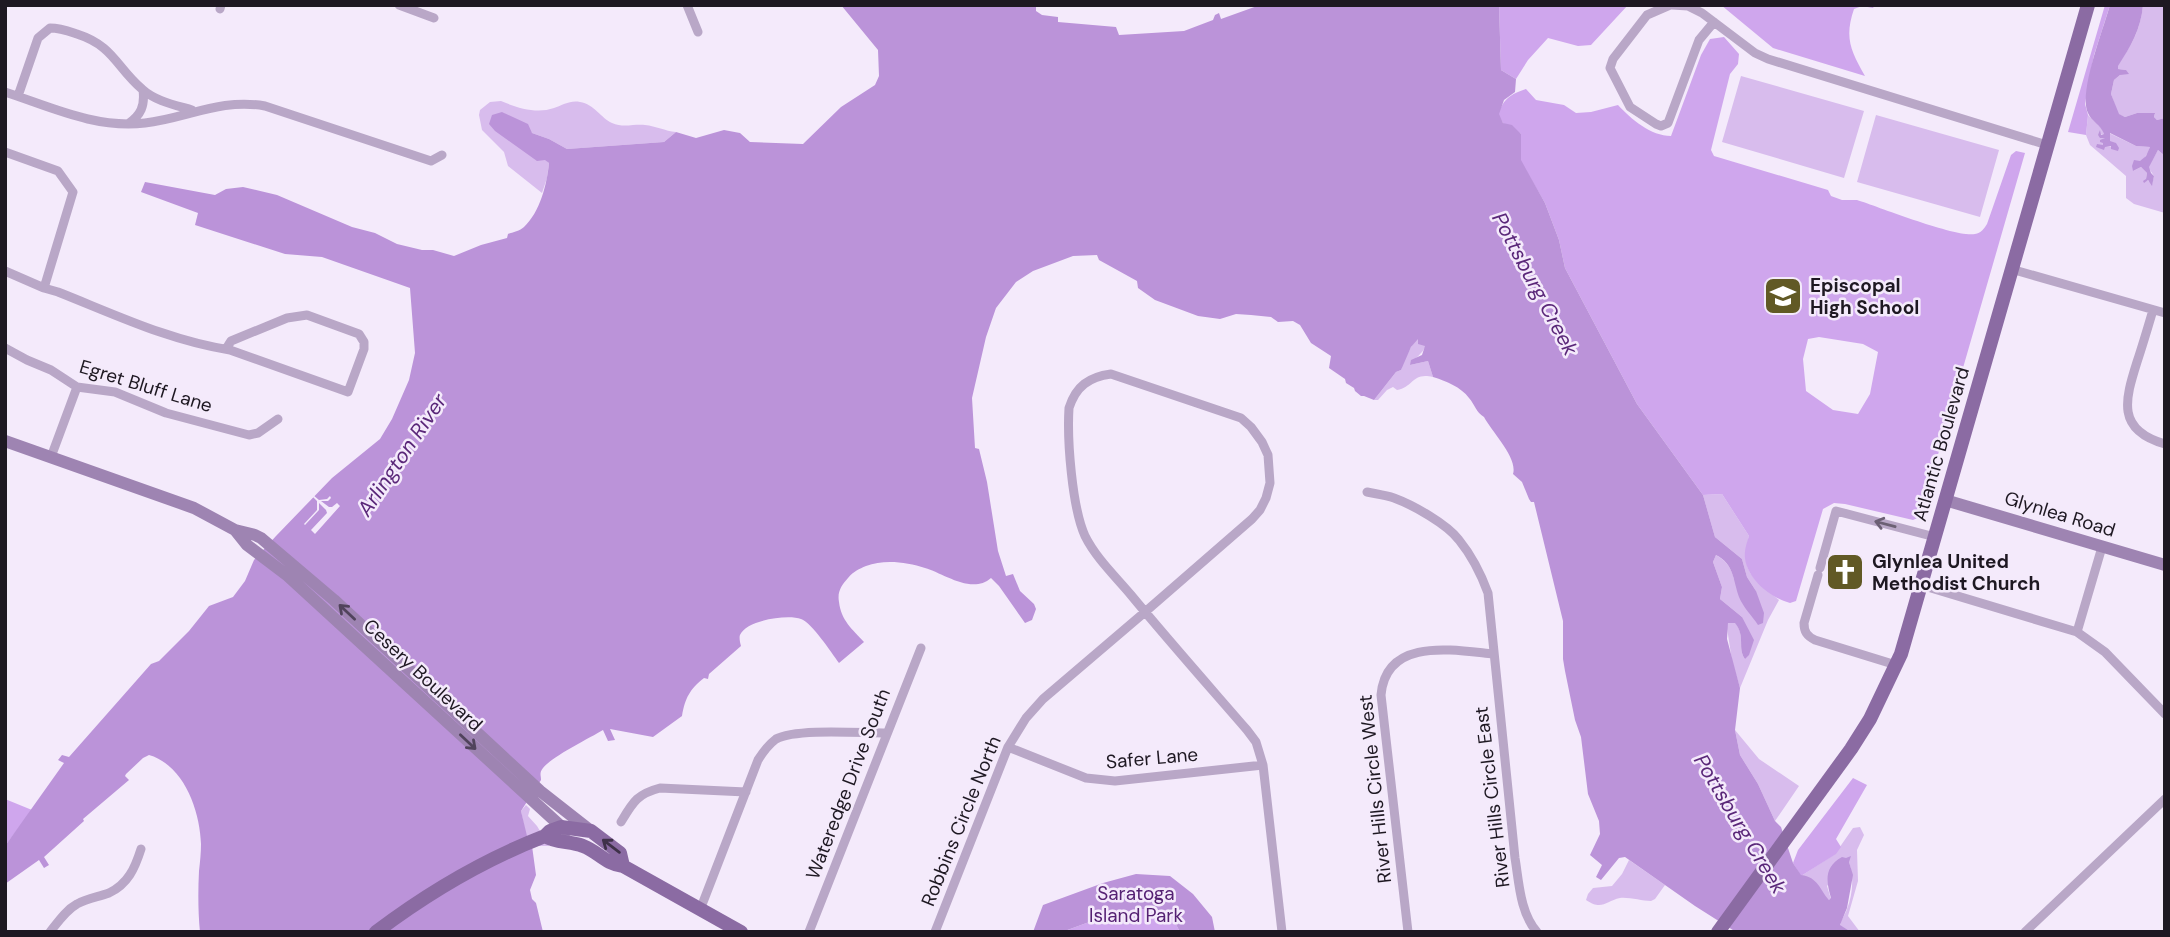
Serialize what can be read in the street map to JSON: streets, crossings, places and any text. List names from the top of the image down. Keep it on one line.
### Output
{"streets":{"main road":["Atlantic Boulevard","Glynlea Road","Cesery Boulevard"],"street":["Egret Bluff Lane","Safer Lane","Wateredge Drive South","River Hills Circle West","River Hills Circle East","Robbins Circle North"]},"crossings":[["Atlantic Boulevard","Glynlea Road"],["Safer Lane","Robbins Circle North"],["River Hills Circle West","River Hills Circle East"]],"water":["Pottsburg Creek","Arlington River"],"parks":["Saratoga Island Park"],"places":{"school or university":["Episcopal High School"],"church":["Glynlea United Methodist Church"]}}
